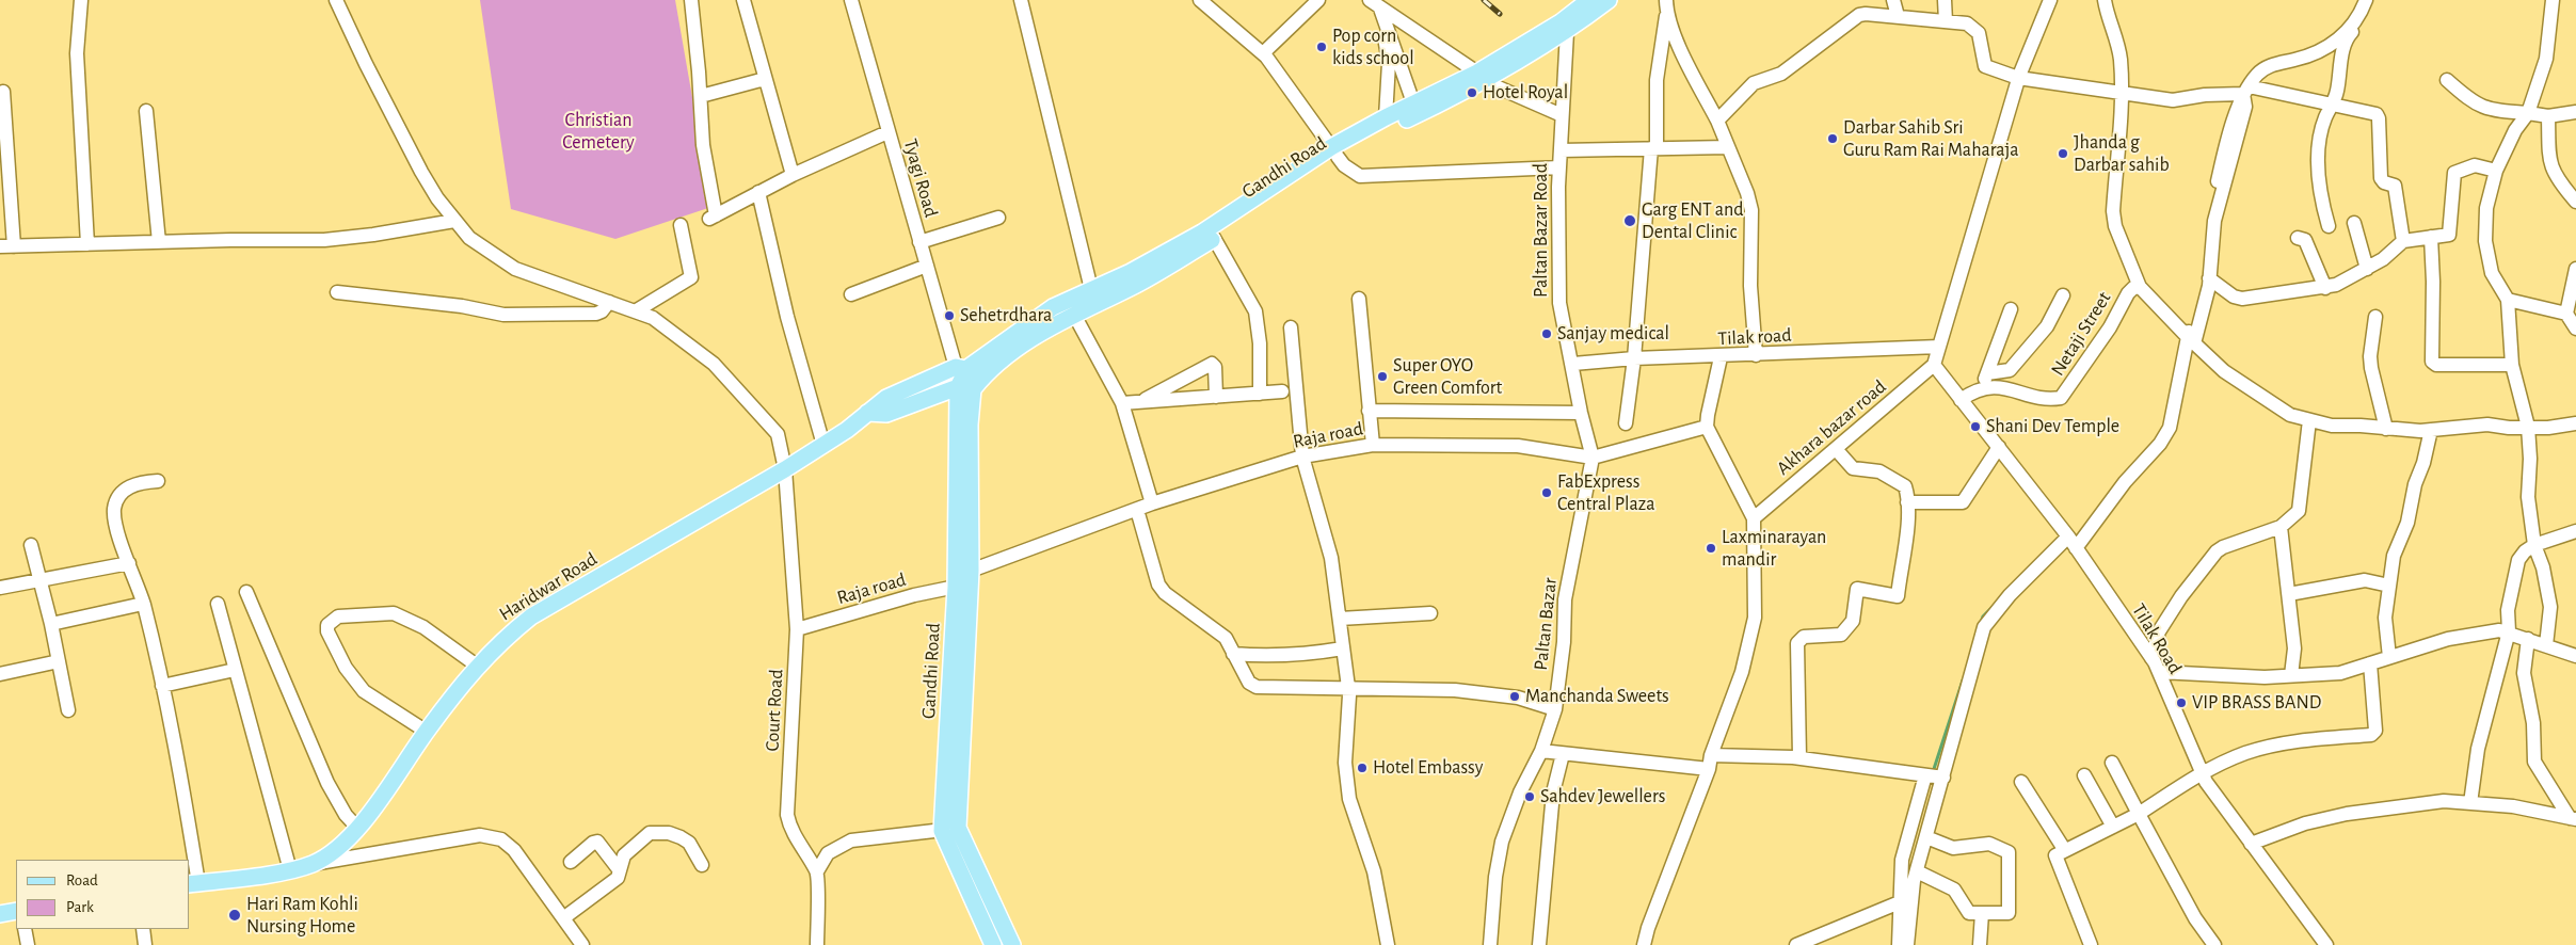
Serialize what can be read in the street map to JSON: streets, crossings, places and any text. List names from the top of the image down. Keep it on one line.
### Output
{"streets":{"main road":["Gandhi Road","Haridwar Road"],"street":["Tyagi Road","Paltan Bazar Road","Netaji Street","Tilak road","Akhara bazar road","Raja road","Paltan Bazar","Tilak Road","Court Road"]},"crossings":[["Gandhi Road","Tyagi Road"],["Gandhi Road","Paltan Bazar Road"],["Gandhi Road","Raja road"],["Gandhi Road","Haridwar Road"],["Tyagi Road","Haridwar Road"],["Paltan Bazar Road","Tilak road"],["Paltan Bazar Road","Raja road"],["Paltan Bazar Road","Paltan Bazar"],["Netaji Street","Tilak Road"],["Akhara bazar road","Tilak Road"],["Raja road","Paltan Bazar"],["Raja road","Court Road"],["Haridwar Road","Court Road"]],"parks":["Christian Cemetery"],"places":["Pop corn kids school","Hotel Royal","Darbar Sahib Sri Guru Ram Rai Maharaja","Jhanda g Darbar sahib","Garg ENT and Dental Clinic","Sehetrdhara","Sanjay medical","Super OYO Green Comfort","Shani Dev Temple","FabExpress Central Plaza","Laxminarayan mandir","Manchanda Sweets","VIP BRASS BAND","Hotel Embassy","Sahdev Jewellers","Hari Ram Kohli Nursing Home"],"legend":["Road","Park"]}
